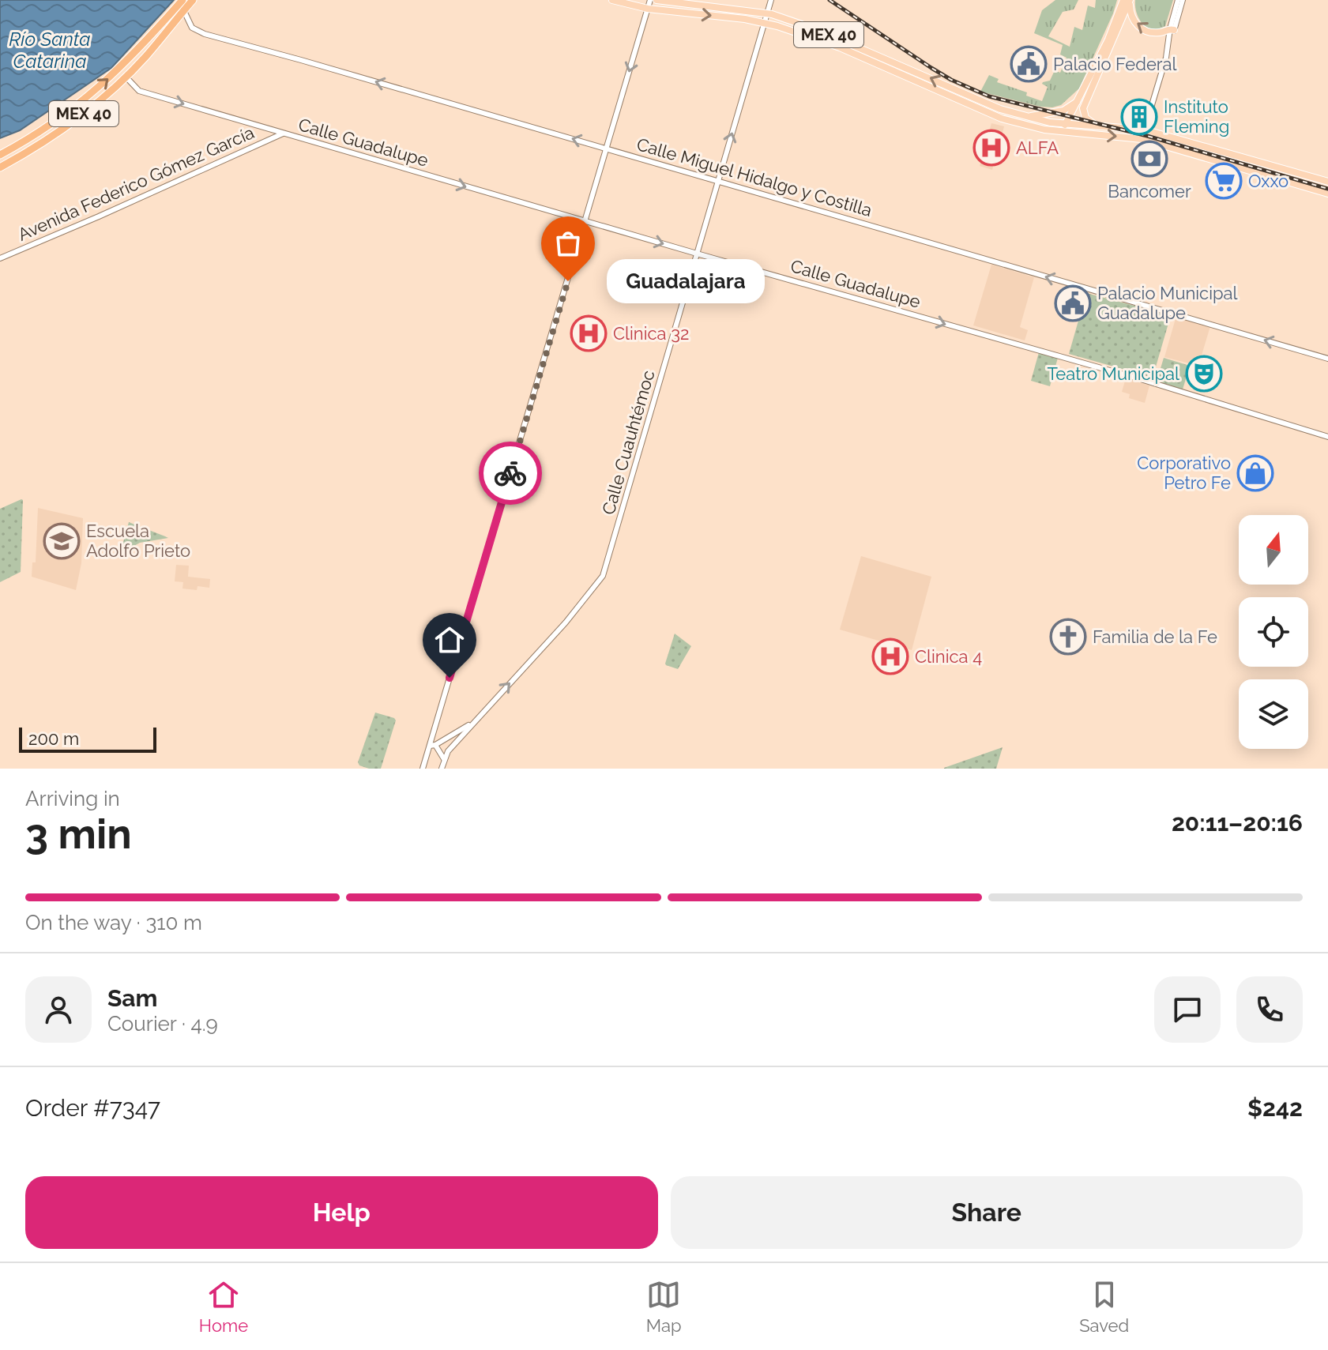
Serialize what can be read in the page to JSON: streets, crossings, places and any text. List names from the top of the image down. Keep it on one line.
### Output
{"streets":{"highway":["MEX 40"],"street":["Calle Guadalupe","Calle Miguel Hidalgo y Costilla","Avenida Federico Gómez García","Calle Cuauhtémoc"]},"crossings":[["MEX 40","Calle Guadalupe"],["MEX 40","Calle Miguel Hidalgo y Costilla"],["MEX 40","Calle Cuauhtémoc"],["Calle Guadalupe","Avenida Federico Gómez García"],["Calle Guadalupe","Calle Cuauhtémoc"],["Calle Miguel Hidalgo y Costilla","Calle Cuauhtémoc"]],"one_way":["Calle Guadalupe","Calle Miguel Hidalgo y Costilla","Calle Cuauhtémoc"],"water":["Río Santa Catarina"],"places":{"public building":["Palacio Federal","Palacio Municipal Guadalupe"],"building":["Instituto Fleming"],"hospital":["ALFA","Clinica 32","Clinica 4"],"bank":["Bancomer"],"supermarket":["Oxxo"],"other":["Guadalajara"],"theatre":["Teatro Municipal"],"shop":["Corporativo Petro Fe"],"school or university":["Escuela Adolfo Prieto"],"church":["Familia de la Fe"]},"scale_bar":"200 m","north":"top","page":{"bubble":"Guadalajara","scale":"200 m","heading":["3 min","Arriving in","20:11–20:16"],"panel":["Sam","Courier · 4.9","Order #7347","$242"],"bar":"On the way · 310 m","buttons":["Help","Share"],"tabs":["Home","Map","Saved"]}}
